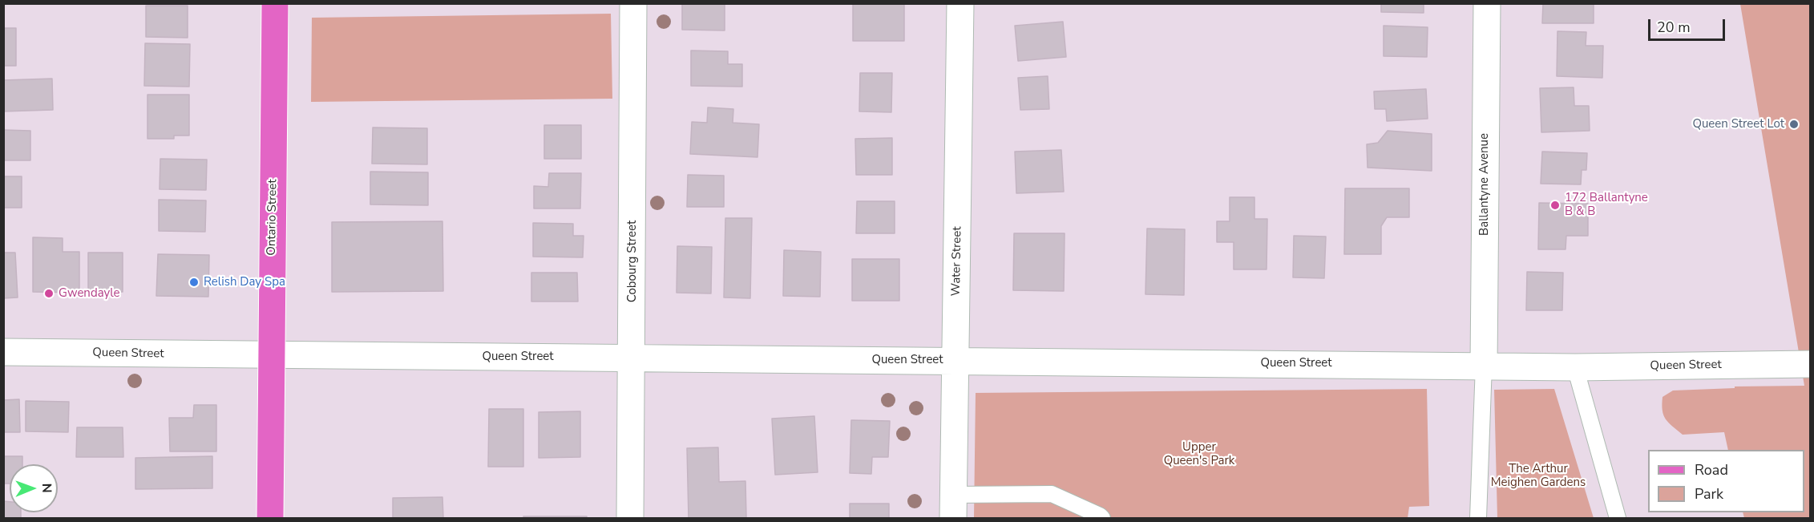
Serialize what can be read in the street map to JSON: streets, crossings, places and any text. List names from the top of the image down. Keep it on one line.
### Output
{"streets":{"main road":["Ontario Street"],"street":["Ballantyne Avenue","Cobourg Street","Water Street","Queen Street"]},"crossings":[["Ballantyne Avenue","Queen Street"],["Ontario Street","Queen Street"],["Cobourg Street","Queen Street"],["Water Street","Queen Street"]],"parks":["Upper Queen's Park","The Arthur Meighen Gardens"],"places":["Queen Street Lot","172 Ballantyne B & B","Relish Day Spa","Gwendayle"],"legend":["Road","Park"],"scale_bar":"20 m","north":"right"}
